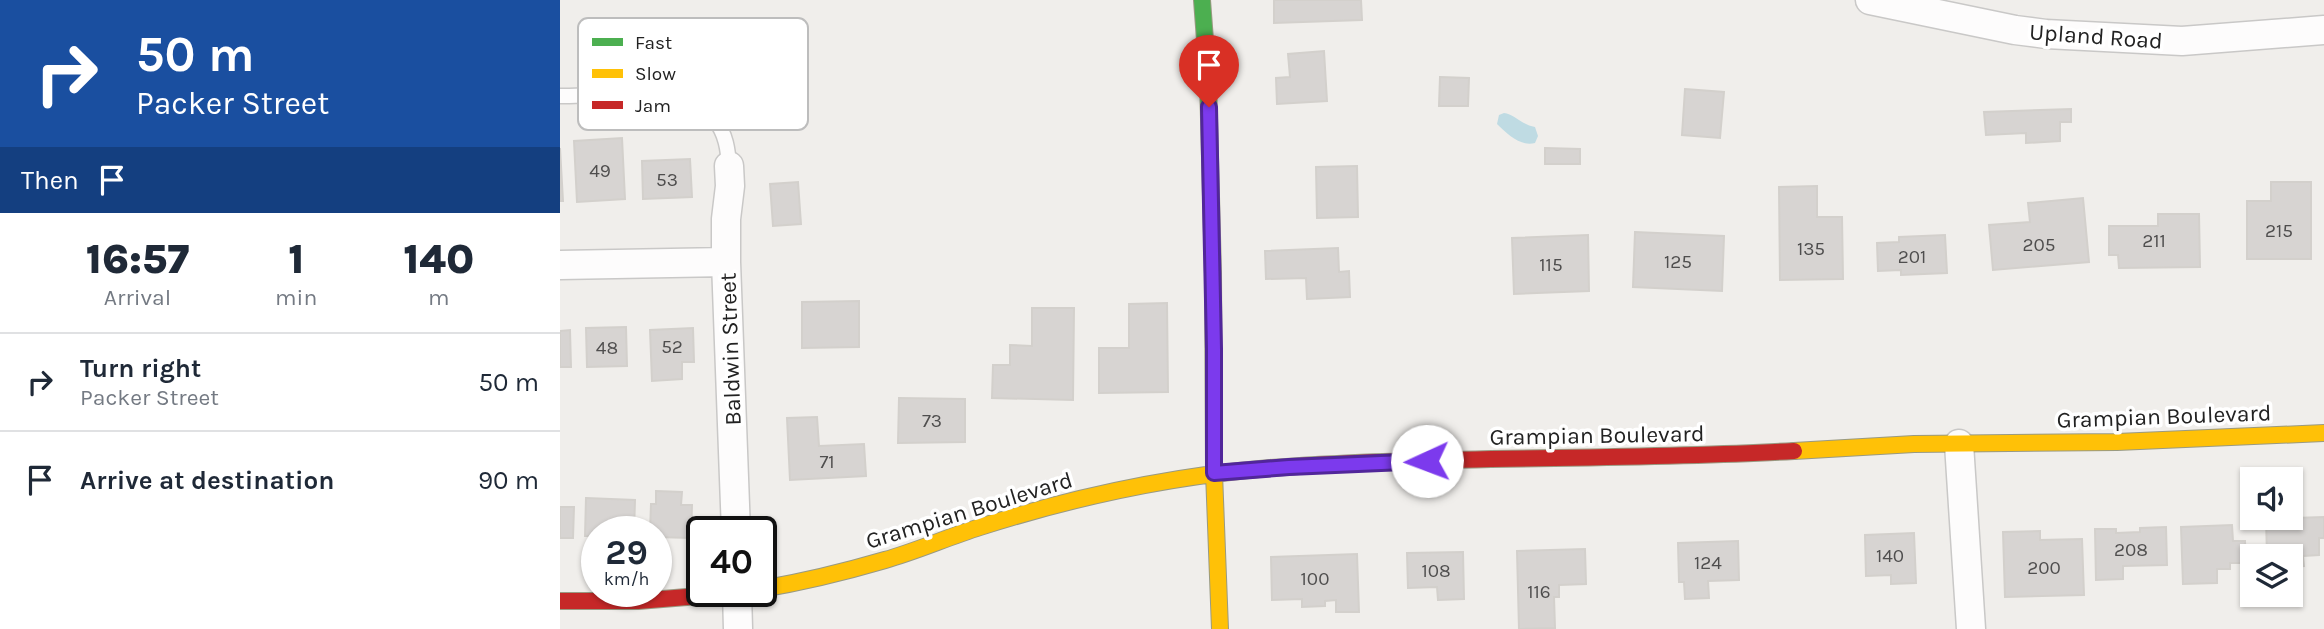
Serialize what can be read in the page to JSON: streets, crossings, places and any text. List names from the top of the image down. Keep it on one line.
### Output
{"streets":{"street":["Upland Road","Baldwin Street","Grampian Boulevard"]},"house_numbers":["49","53","215","211","205","135","201","125","115","52","48","73","71","208","140","124","200","108","100","116"],"legend":["Fast","Slow","Jam"],"page":{"turn":["50 m","Packer Street"],"then":"Then","eta":["16:57","Arrival","1","min","140","m"],"list":[{"name":"Turn right","note":"Packer Street","value":"50 m"},{"name":"Arrive at destination","value":"90 m"}],"speed":"29 km/h","limit":"40"}}
